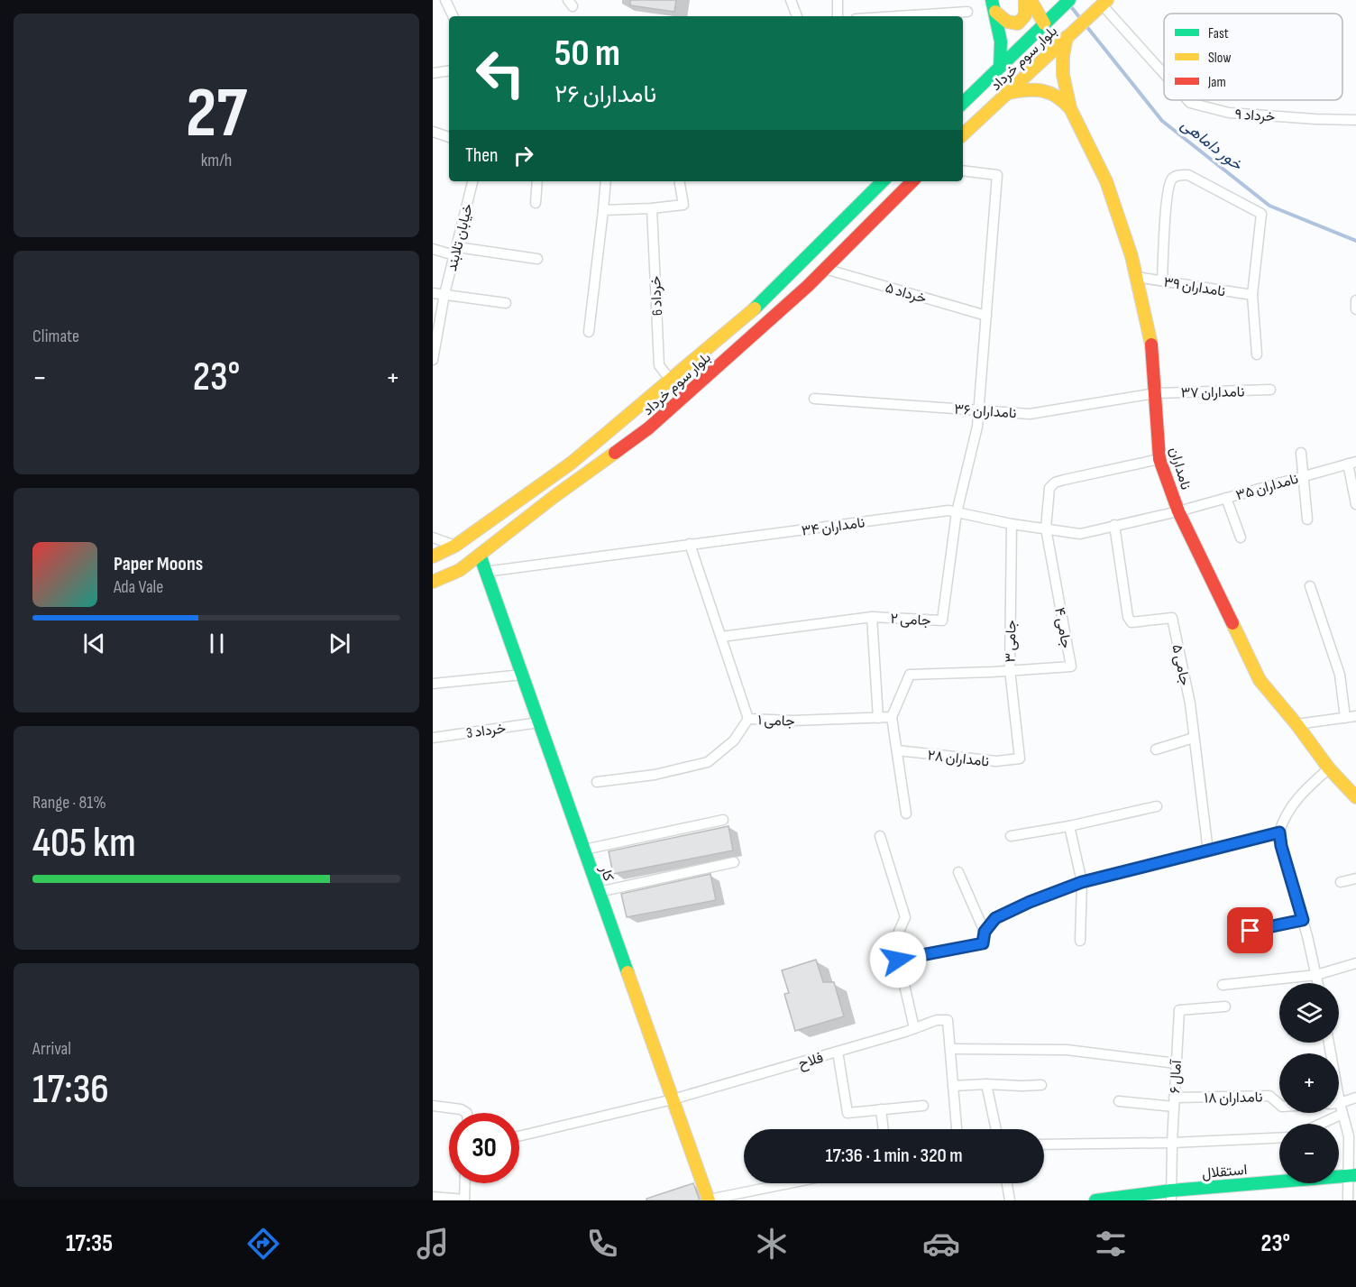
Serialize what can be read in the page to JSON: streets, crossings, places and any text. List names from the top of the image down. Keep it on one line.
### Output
{"streets":{"street":["بلوار سوم خرداد","خرداد ۹","خیابان تلابند","نامداران ۳۹","خرداد ۵","خرداد 6","نامداران ۳۷","نامداران ۳۶","نامداران","نامداران ۳۵","نامداران ۳۴","جامی ۲","جامی ۴","جامی ۳","جامی ۵","جامی ۱","خرداد 3","نامداران ۲۸","کار","فلاح","آمال ۶","نامداران ۱۸","استقلال"]},"crossings":[["بلوار سوم خرداد","خرداد ۹"],["بلوار سوم خرداد","خرداد ۵"],["بلوار سوم خرداد","خرداد 6"],["بلوار سوم خرداد","نامداران"],["بلوار سوم خرداد","کار"],["نامداران ۳۹","نامداران"],["نامداران ۳۷","نامداران ۳۶"],["نامداران ۳۷","نامداران"],["نامداران ۳۶","نامداران"],["نامداران","نامداران ۳۵"],["نامداران","نامداران ۳۴"],["نامداران ۳۵","نامداران ۳۴"],["نامداران ۳۴","جامی ۲"],["نامداران ۳۴","جامی ۴"],["نامداران ۳۴","جامی ۳"],["نامداران ۳۴","جامی ۵"],["نامداران ۳۴","جامی ۱"],["نامداران ۳۴","کار"],["جامی ۲","جامی ۱"],["جامی ۴","جامی ۳"],["جامی ۳","نامداران ۲۸"],["خرداد 3","کار"],["کار","فلاح"],["آمال ۶","نامداران ۱۸"],["آمال ۶","استقلال"]],"water":["خور داماهی"],"legend":["Fast","Slow","Jam"],"page":{"tile":[["27","km/h"],"Climate",["Range · 81%","405 km"],["Arrival","17:36"]],"turn":["50 m","نامداران ۲۶"],"then":"Then","heat":["−","23°","+"],"song":["Paper Moons","Ada Vale"],"map_buttons":["+","−"],"limit":"30","trip":"17:36 · 1 min · 320 m","tabs":["17:35","23°"]}}
